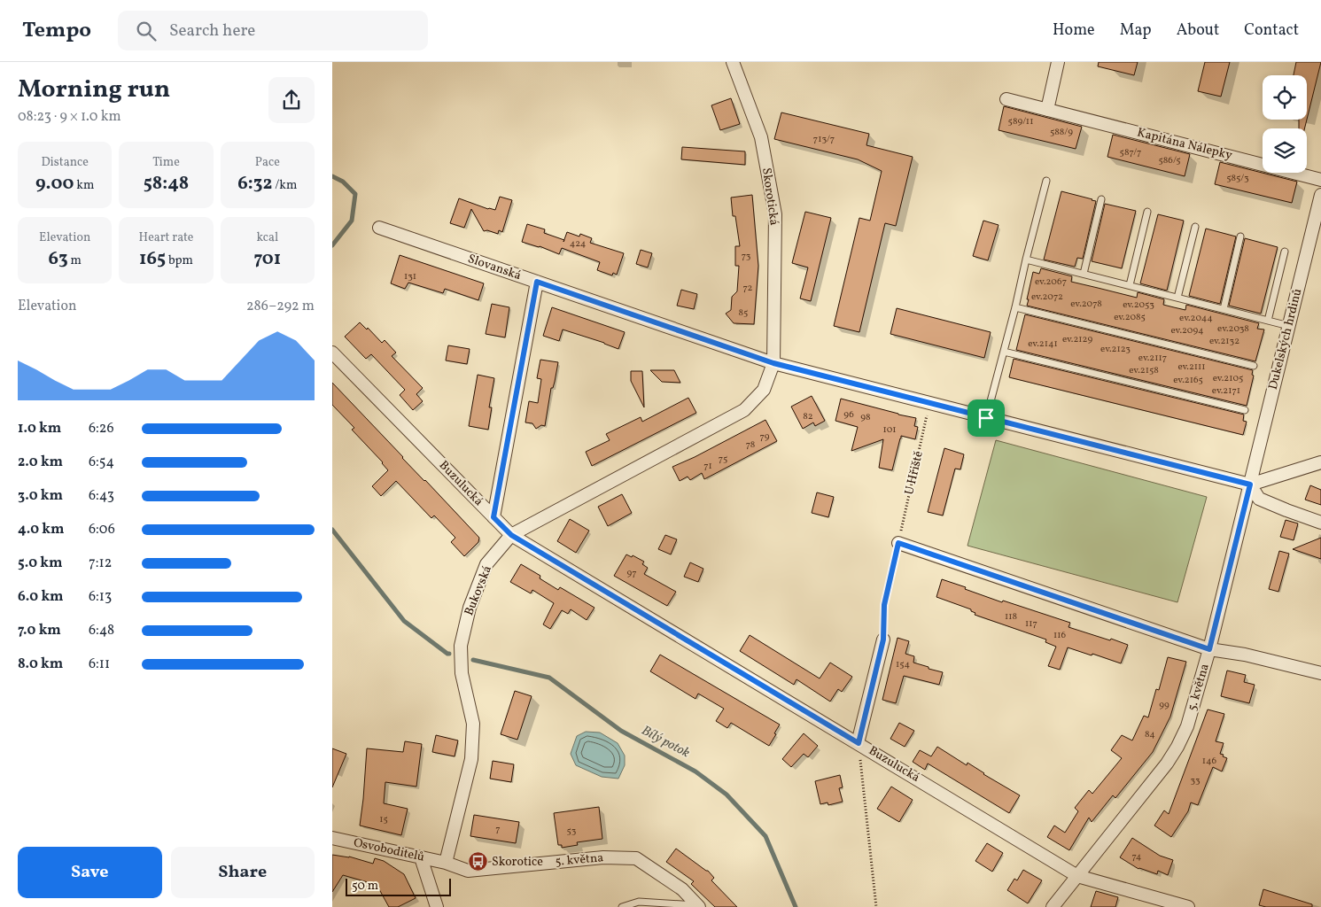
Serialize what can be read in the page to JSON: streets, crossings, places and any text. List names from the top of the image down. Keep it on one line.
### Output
{"streets":{"street":["Kapitána Nálepky","Skorotická","Slovanská","Dukelských hrdinů","Buzulucká","Bukovská","5. května","Osvoboditelů"],"path":["U Hřiště"]},"crossings":[["Skorotická","Slovanská"],["Skorotická","Bukovská"],["Slovanská","Dukelských hrdinů"],["Slovanská","U Hřiště"],["Slovanská","Bukovská"],["Slovanská","5. května"],["Dukelských hrdinů","5. května"],["Buzulucká","Bukovská"],["Buzulucká","5. května"],["Bukovská","5. května"],["Bukovská","Osvoboditelů"],["5. května","Osvoboditelů"]],"water":["Bílý potok"],"places":{"bus stop":["Skorotice"]},"house_numbers":["589/11","588/9","713/7","587/7","586/5","585/3","424","73","131","ev.2067","72","ev.2072","ev.2078","ev.2053","85","ev.2085","ev.2044","ev.2038","ev.2094","ev.2129","ev.2132","ev.2141","ev.2123","ev.2117","ev.2111","ev.2158","ev.2105","ev.2165","ev.2171","96","82","98","101","79","78","75","71","97","118","117","116","154","99","84","146","33","15","7","53","74"],"scale_bar":"50 m","page":{"header":"Tempo","search":"Search here","nav":["Home","Map","About","Contact"],"heading":["Morning run","08:23 · 9 × 1.0 km"],"stats":[["Distance","9.00 km"],["Time","58:48"],["Pace","6:32 /km"],["Elevation","63 m"],["Heart rate","165 bpm"],["kcal","701"]],"chart":["Elevation","286–292 m"],"list":[{"name":"1.0 km","note":"6:26"},{"name":"2.0 km","note":"6:54"},{"name":"3.0 km","note":"6:43"},{"name":"4.0 km","note":"6:06"},{"name":"5.0 km","note":"7:12"},{"name":"6.0 km","note":"6:13"},{"name":"7.0 km","note":"6:48"},{"name":"8.0 km","note":"6:11"}],"buttons":["Save","Share"],"scale":"50 m"}}
